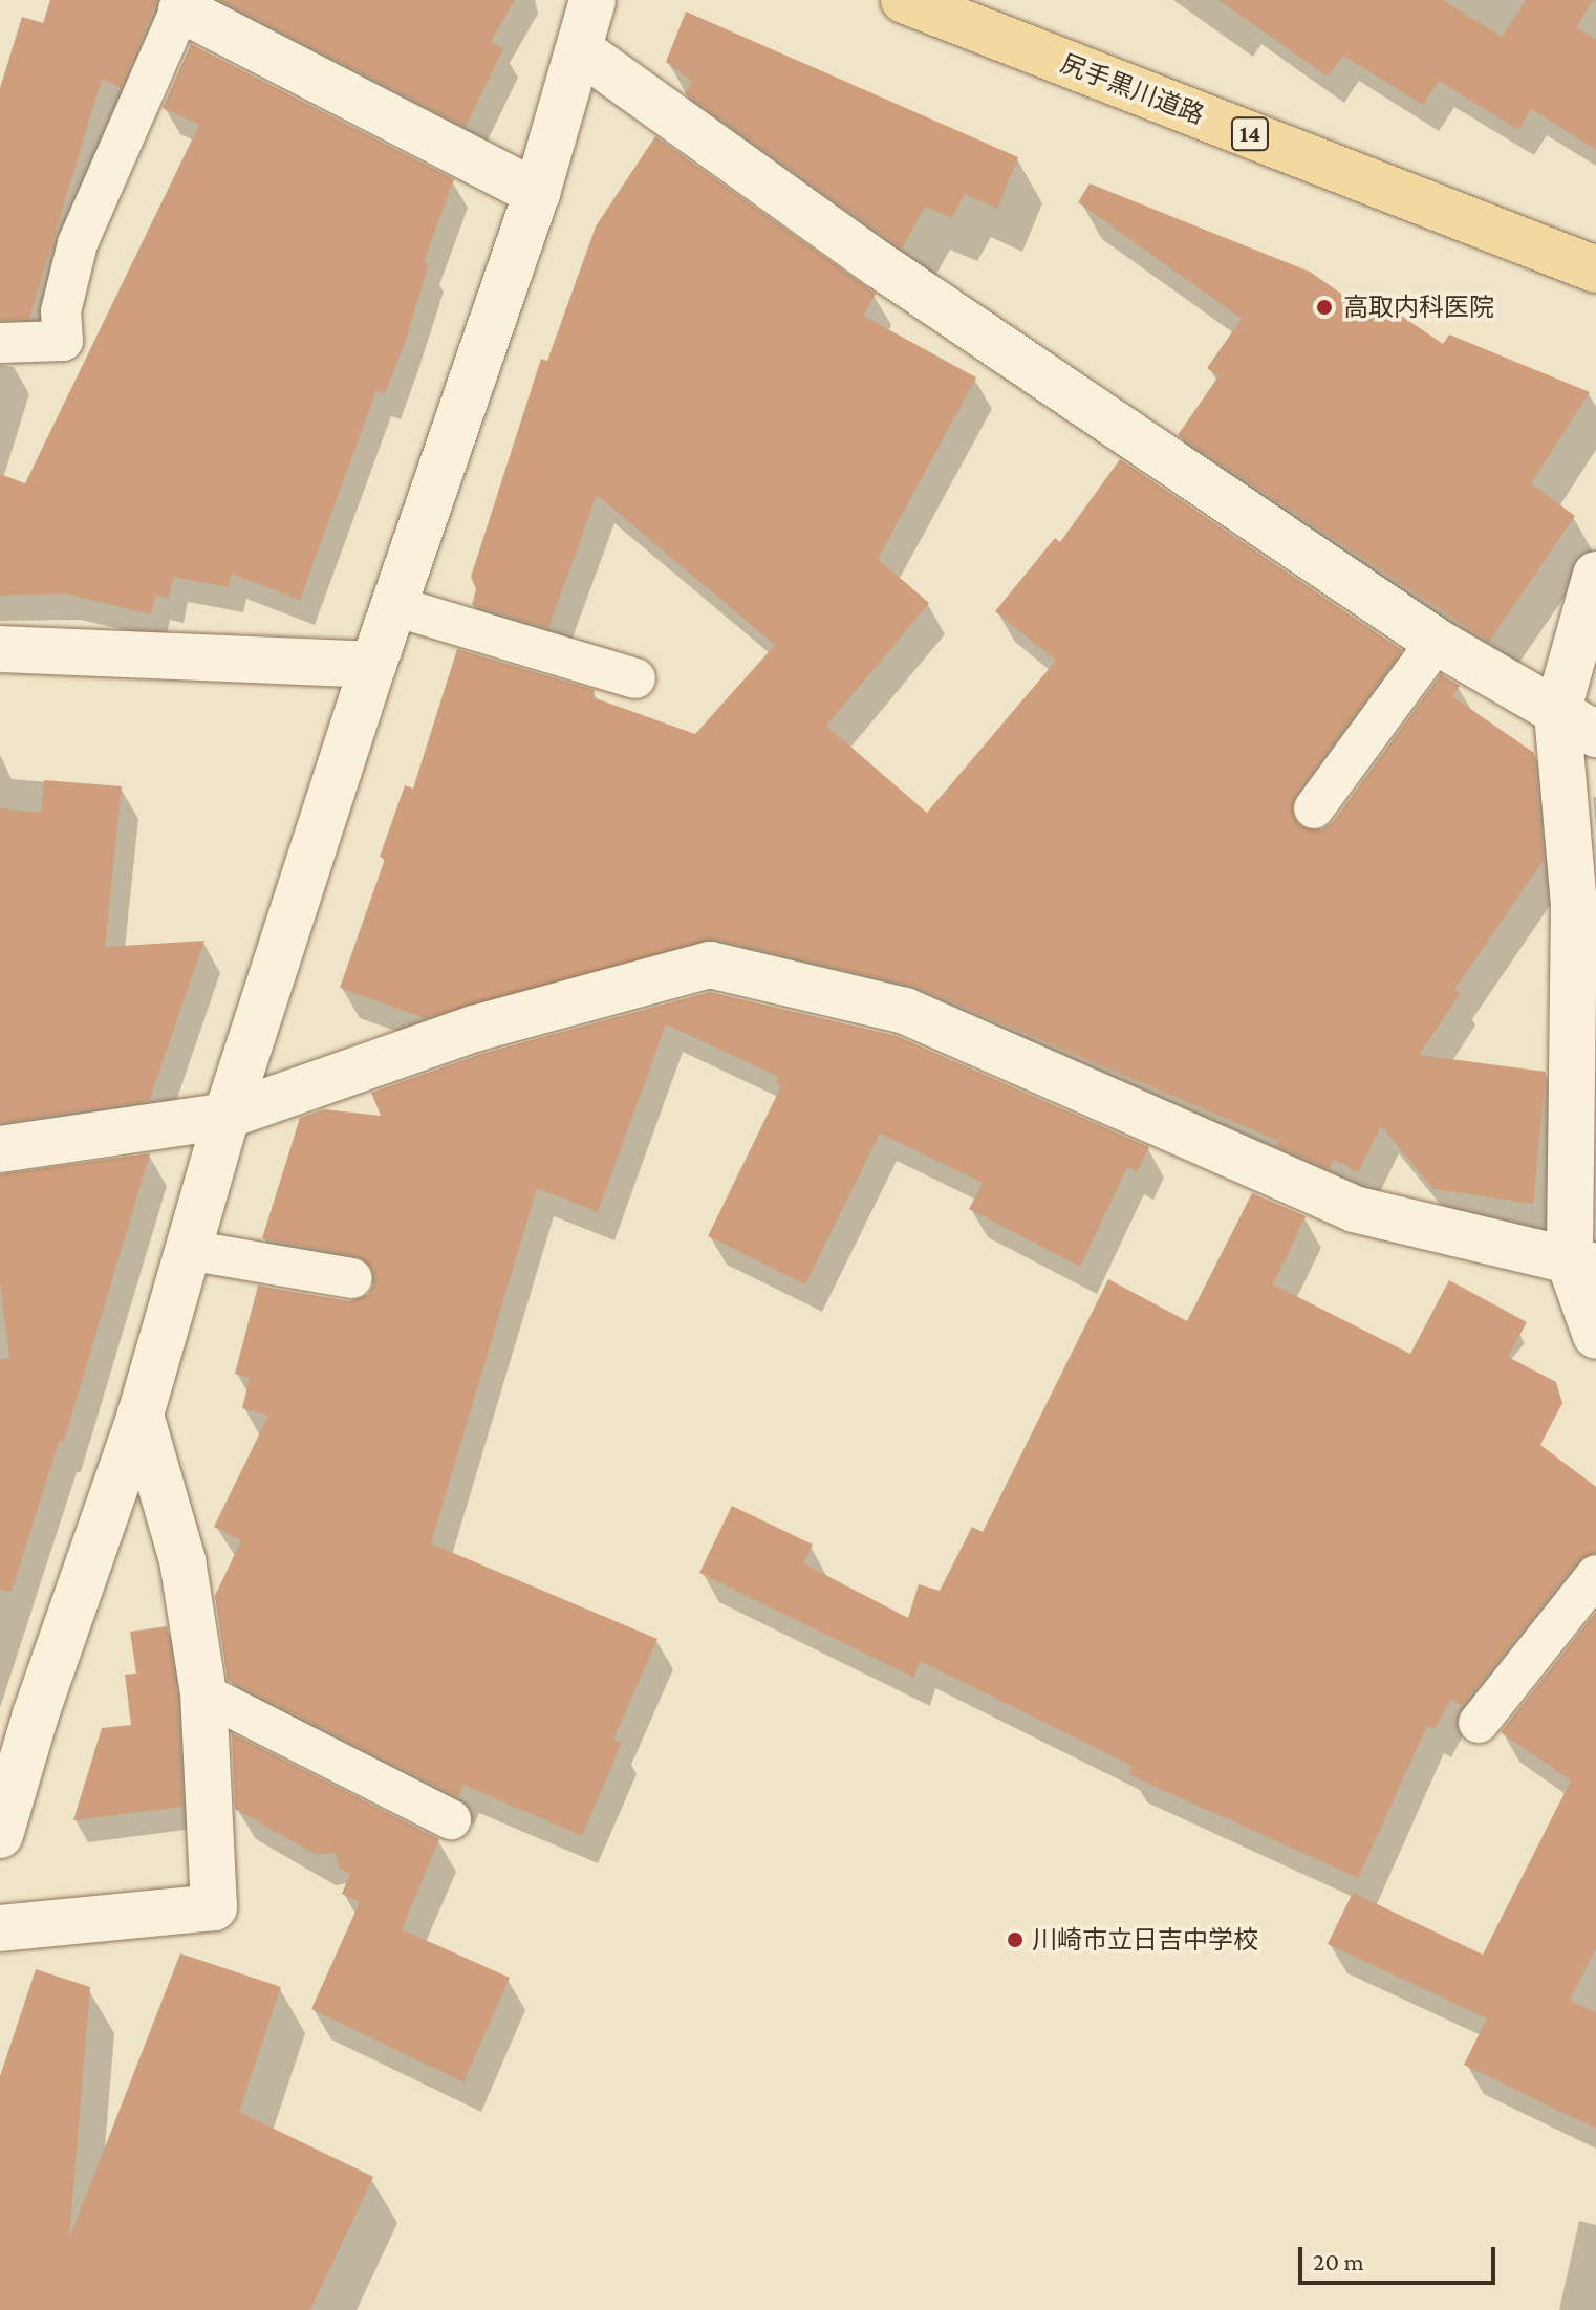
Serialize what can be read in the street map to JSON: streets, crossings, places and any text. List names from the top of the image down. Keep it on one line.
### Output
{"streets":{"main road":["尻手黒川道路","14"]},"places":["高取内科医院","川崎市立日吉中学校"],"scale_bar":"20 m"}
